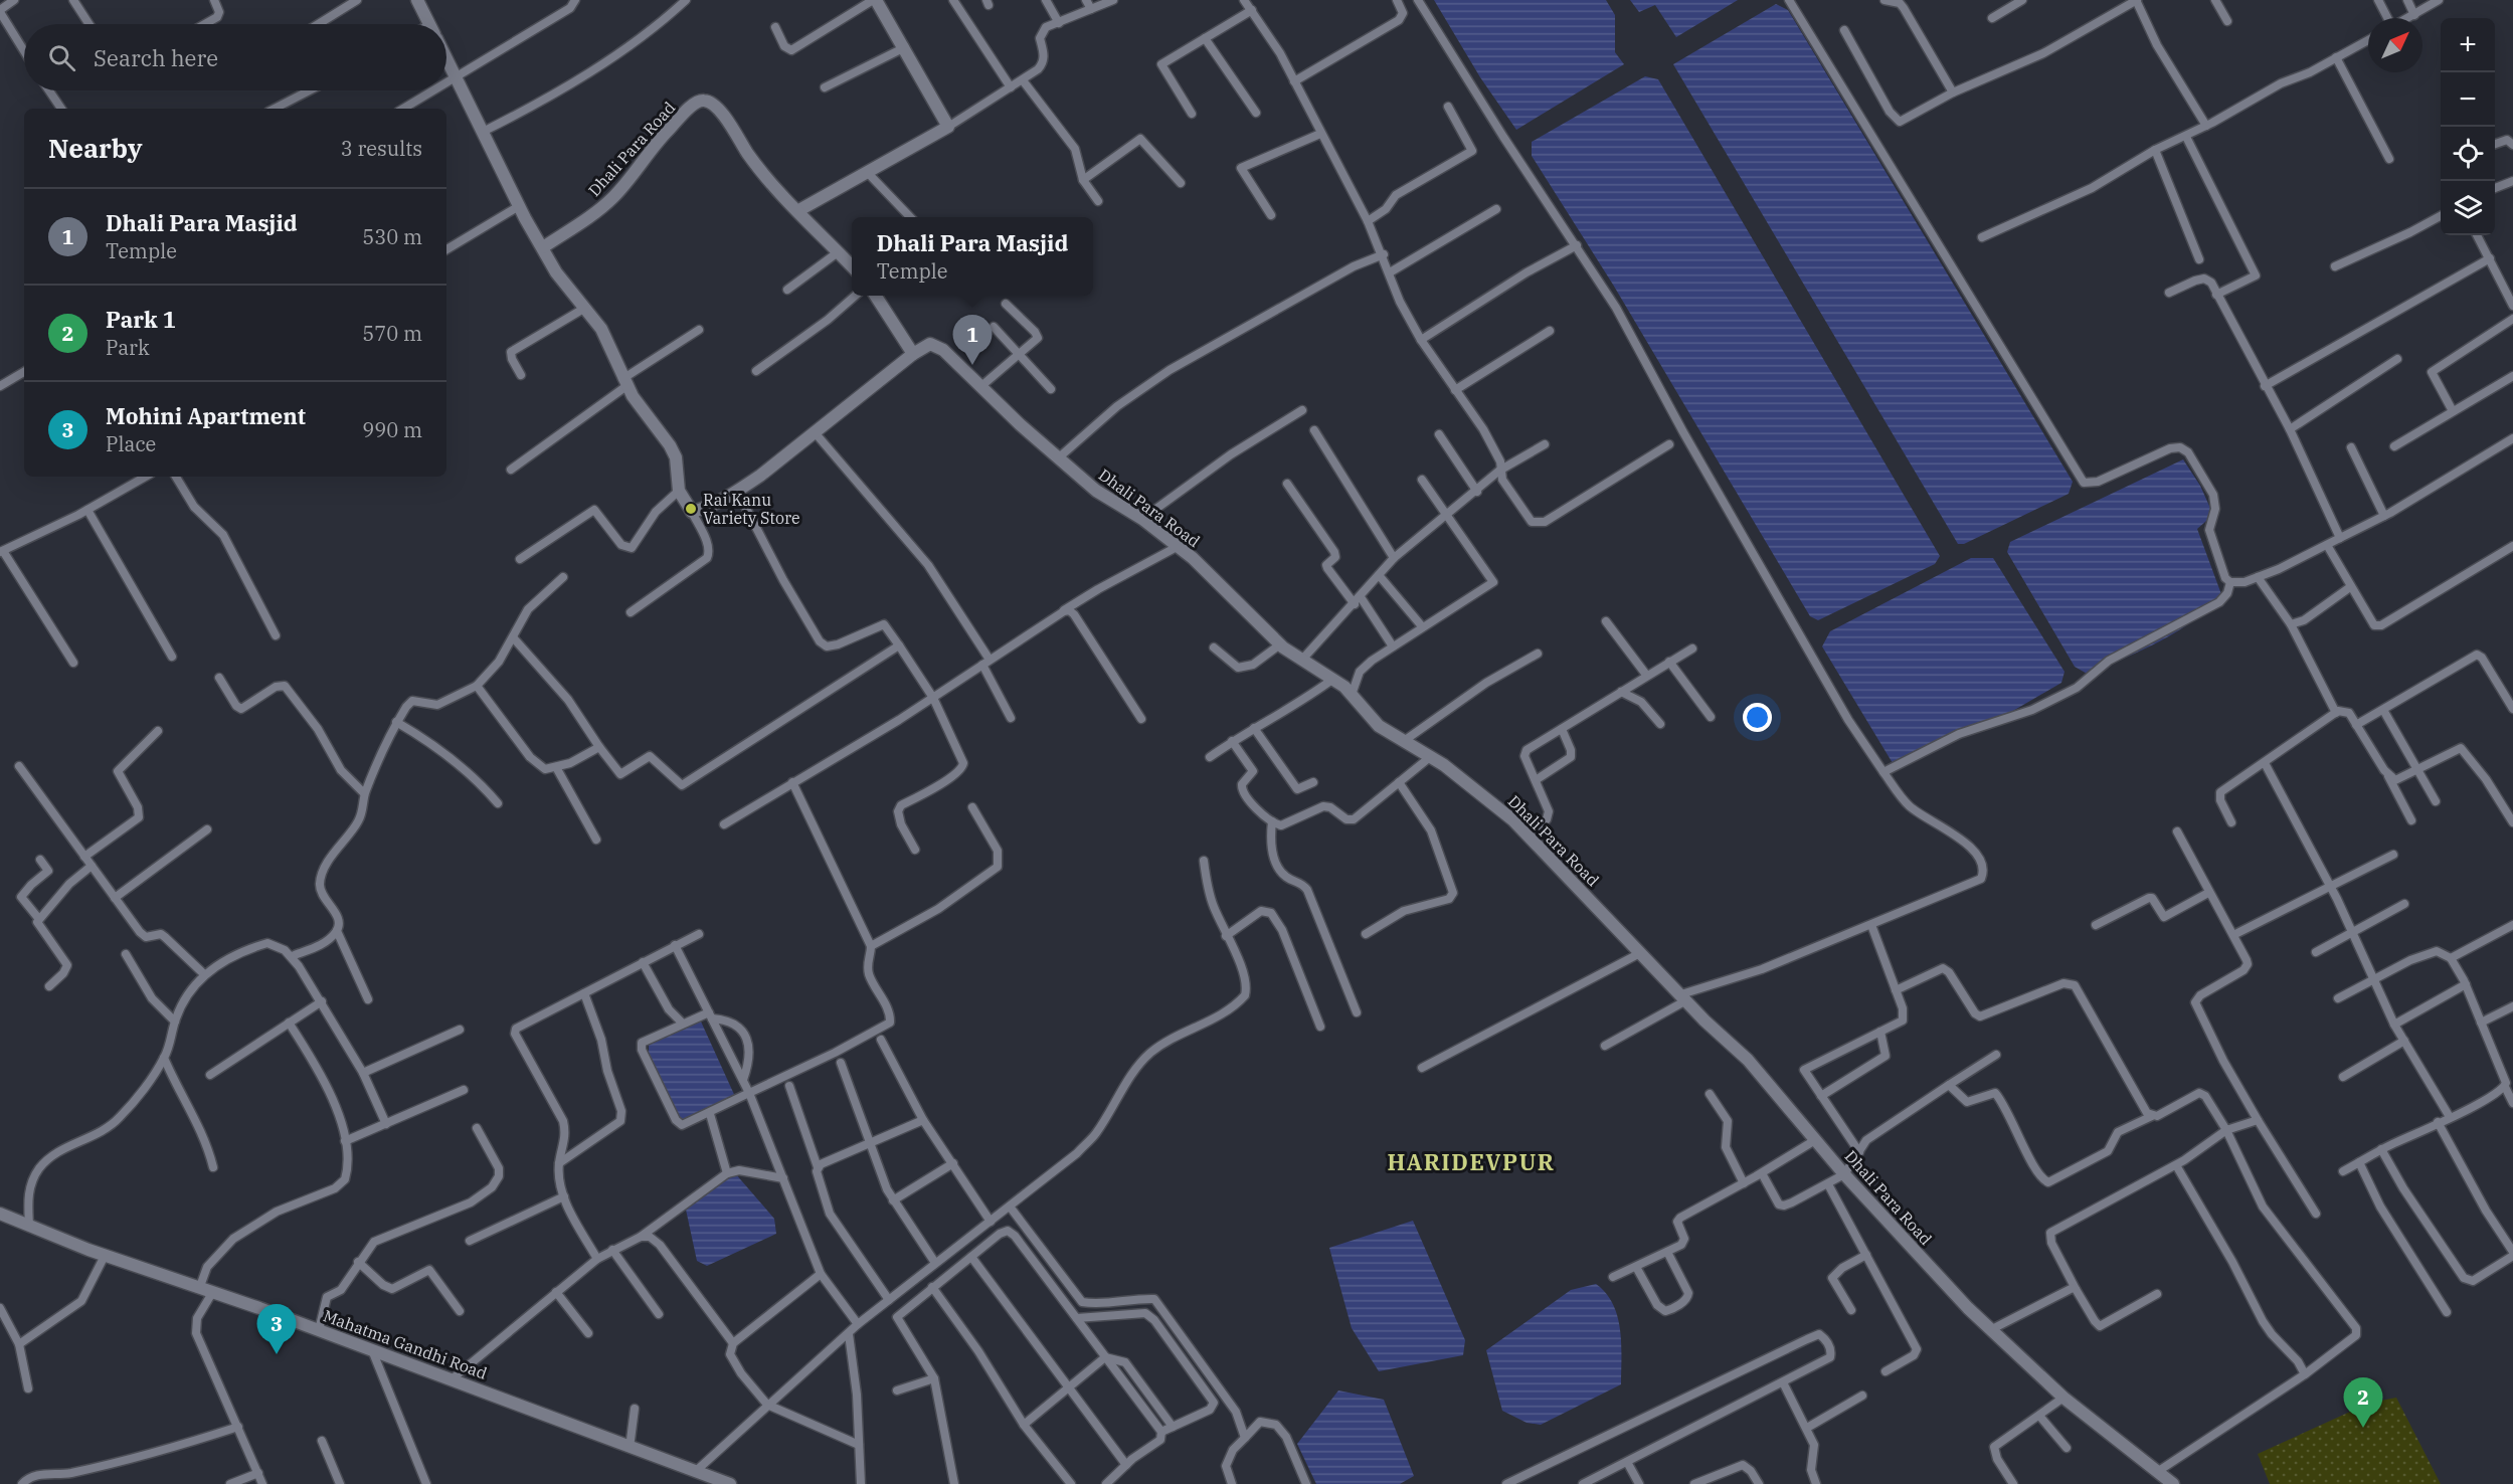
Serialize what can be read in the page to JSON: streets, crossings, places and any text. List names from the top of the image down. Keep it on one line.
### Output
{"streets":{"street":["Dhali Para Road","Mahatma Gandhi Road"]},"districts":["HARIDEVPUR"],"places":["Rai Kanu Variety Store"],"north":"top right","page":{"map_buttons":["+","−"],"search":"Search here","heading":["Nearby","3 results"],"list":[{"mark":"1","name":"Dhali Para Masjid","note":"Temple","value":"530 m"},{"mark":"2","name":"Park 1","note":"Park","value":"570 m"},{"mark":"3","name":"Mohini Apartment","note":"Place","value":"990 m"}],"popup":["Dhali Para Masjid","Temple"],"pins":["1","3","2"]}}
